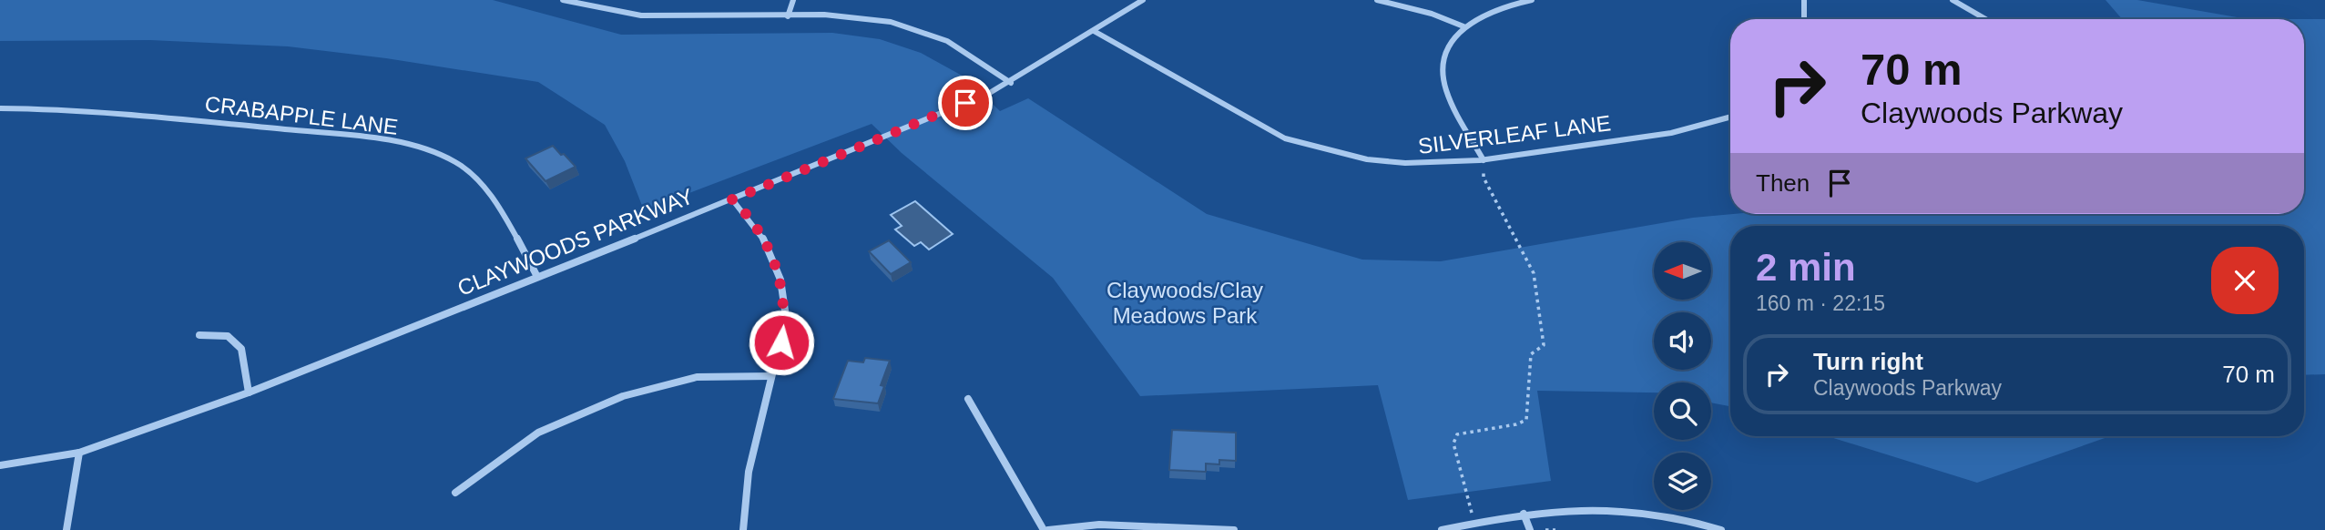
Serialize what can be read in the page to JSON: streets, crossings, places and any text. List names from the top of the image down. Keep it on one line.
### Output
{"streets":{"street":["CRABAPPLE LANE","SILVERLEAF LANE","CLAYWOODS PARKWAY"]},"crossings":[["CRABAPPLE LANE","CLAYWOODS PARKWAY"],["SILVERLEAF LANE","CLAYWOODS PARKWAY"]],"parks":["Claywoods/Clay Meadows Park"],"north":"left","page":{"turn":["70 m","Claywoods Parkway"],"then":"Then","heading":["2 min","160 m · 22:15"],"list":[{"name":"Turn right","note":"Claywoods Parkway","value":"70 m"}]}}
